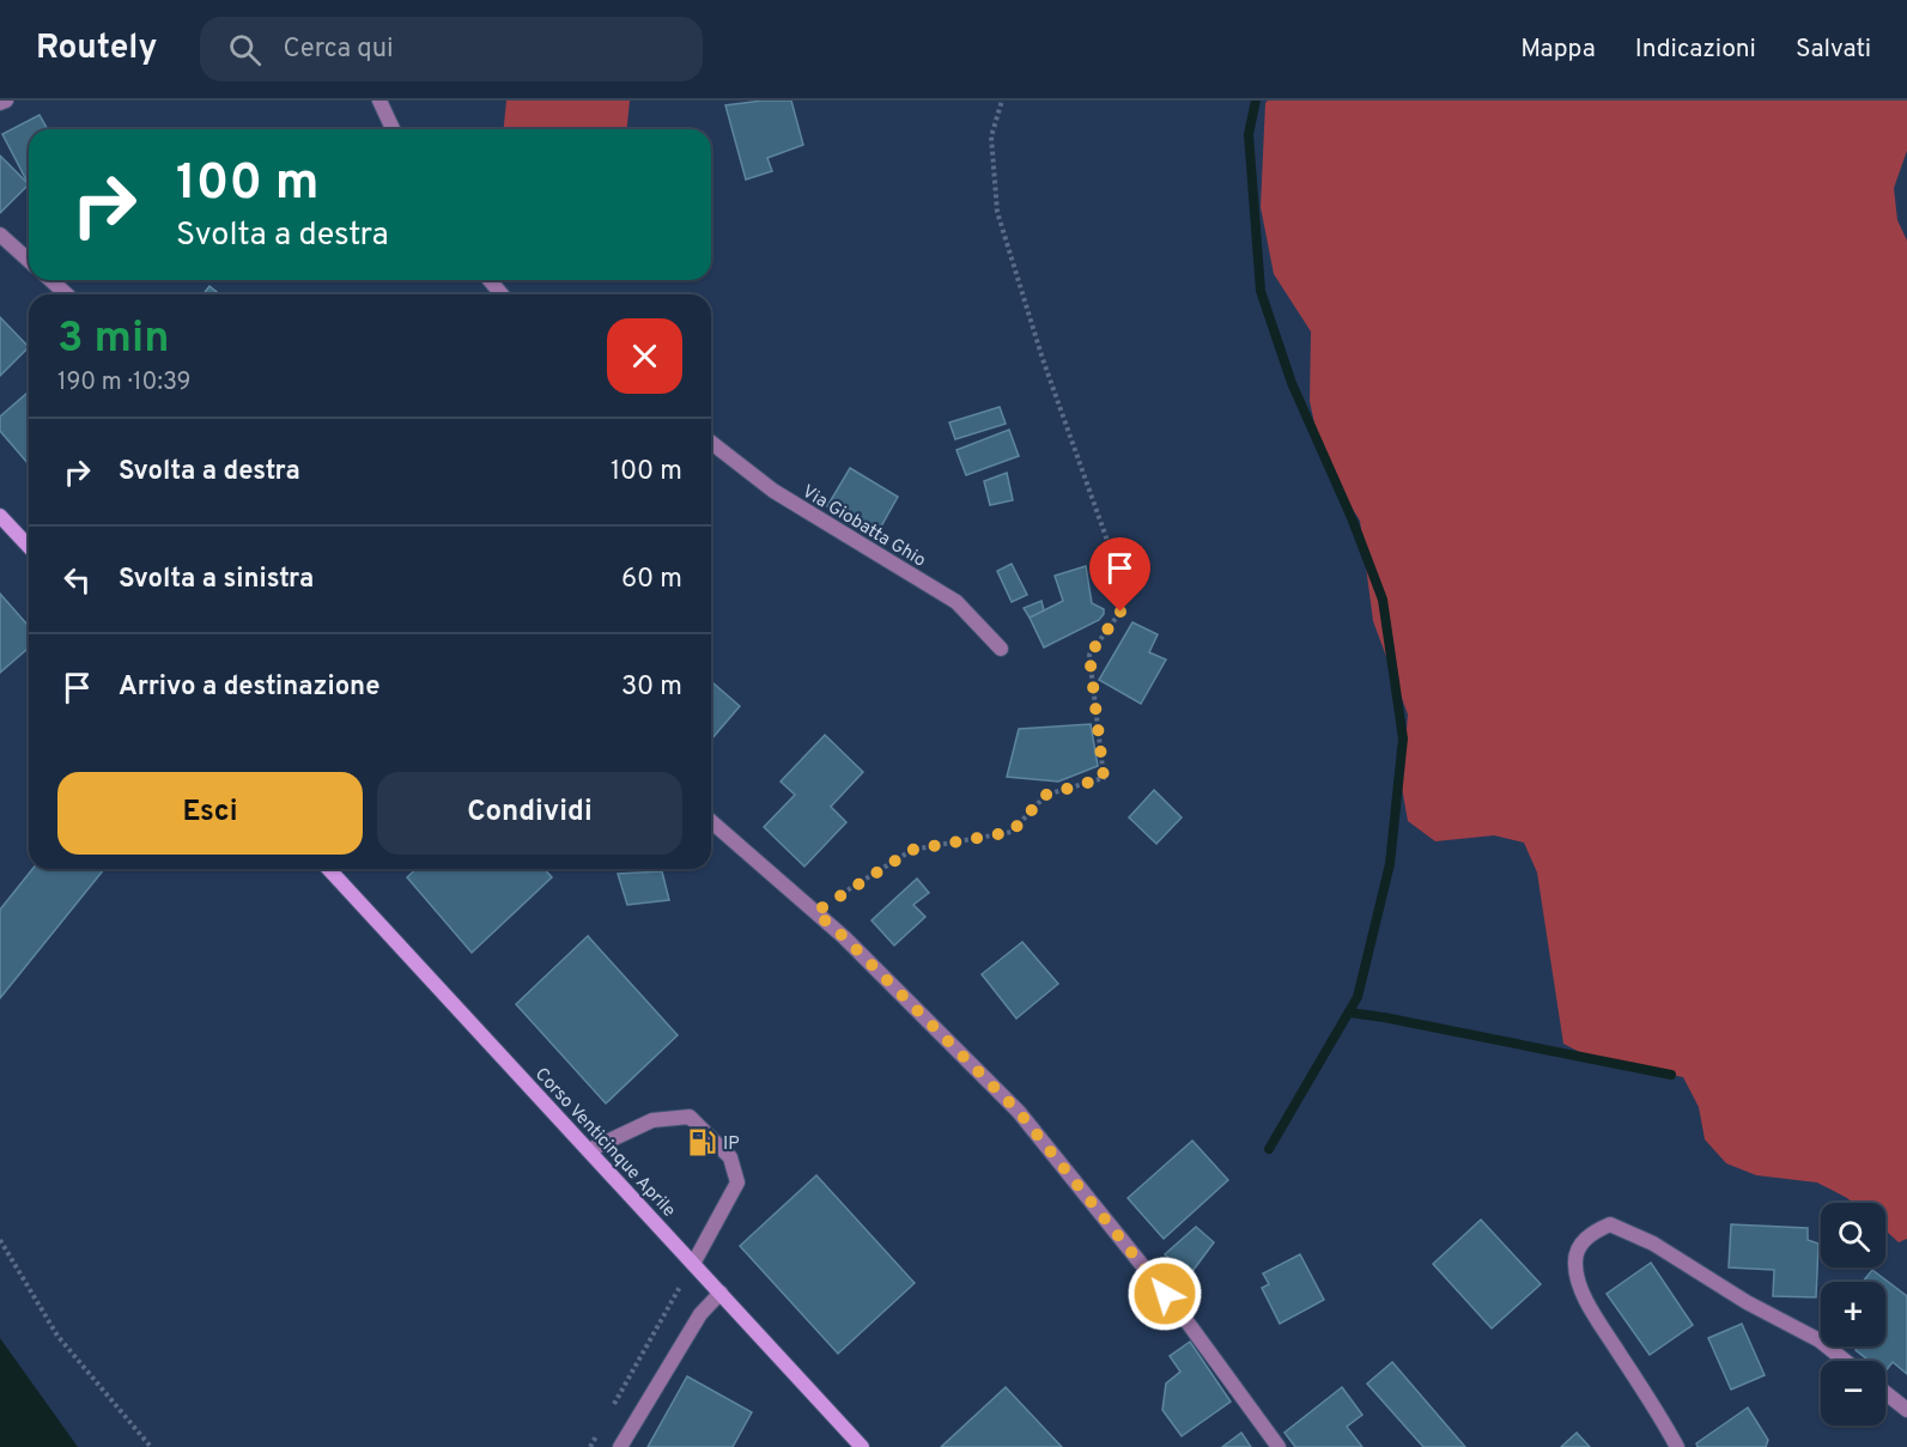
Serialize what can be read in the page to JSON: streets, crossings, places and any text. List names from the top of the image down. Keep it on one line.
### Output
{"streets":{"main road":["Corso Venticinque Aprile"],"street":["Via Giobatta Ghio"]},"places":{"fuel station":["IP"]},"page":{"header":"Routely","search":"Cerca qui","nav":["Mappa","Indicazioni","Salvati"],"turn":["100 m","Svolta a destra"],"heading":["3 min","190 m · 10:39"],"list":[{"name":"Svolta a destra","value":"100 m"},{"name":"Svolta a sinistra","value":"60 m"},{"name":"Arrivo a destinazione","value":"30 m"}],"buttons":["Esci","Condividi"],"map_buttons":["+","−"]}}
